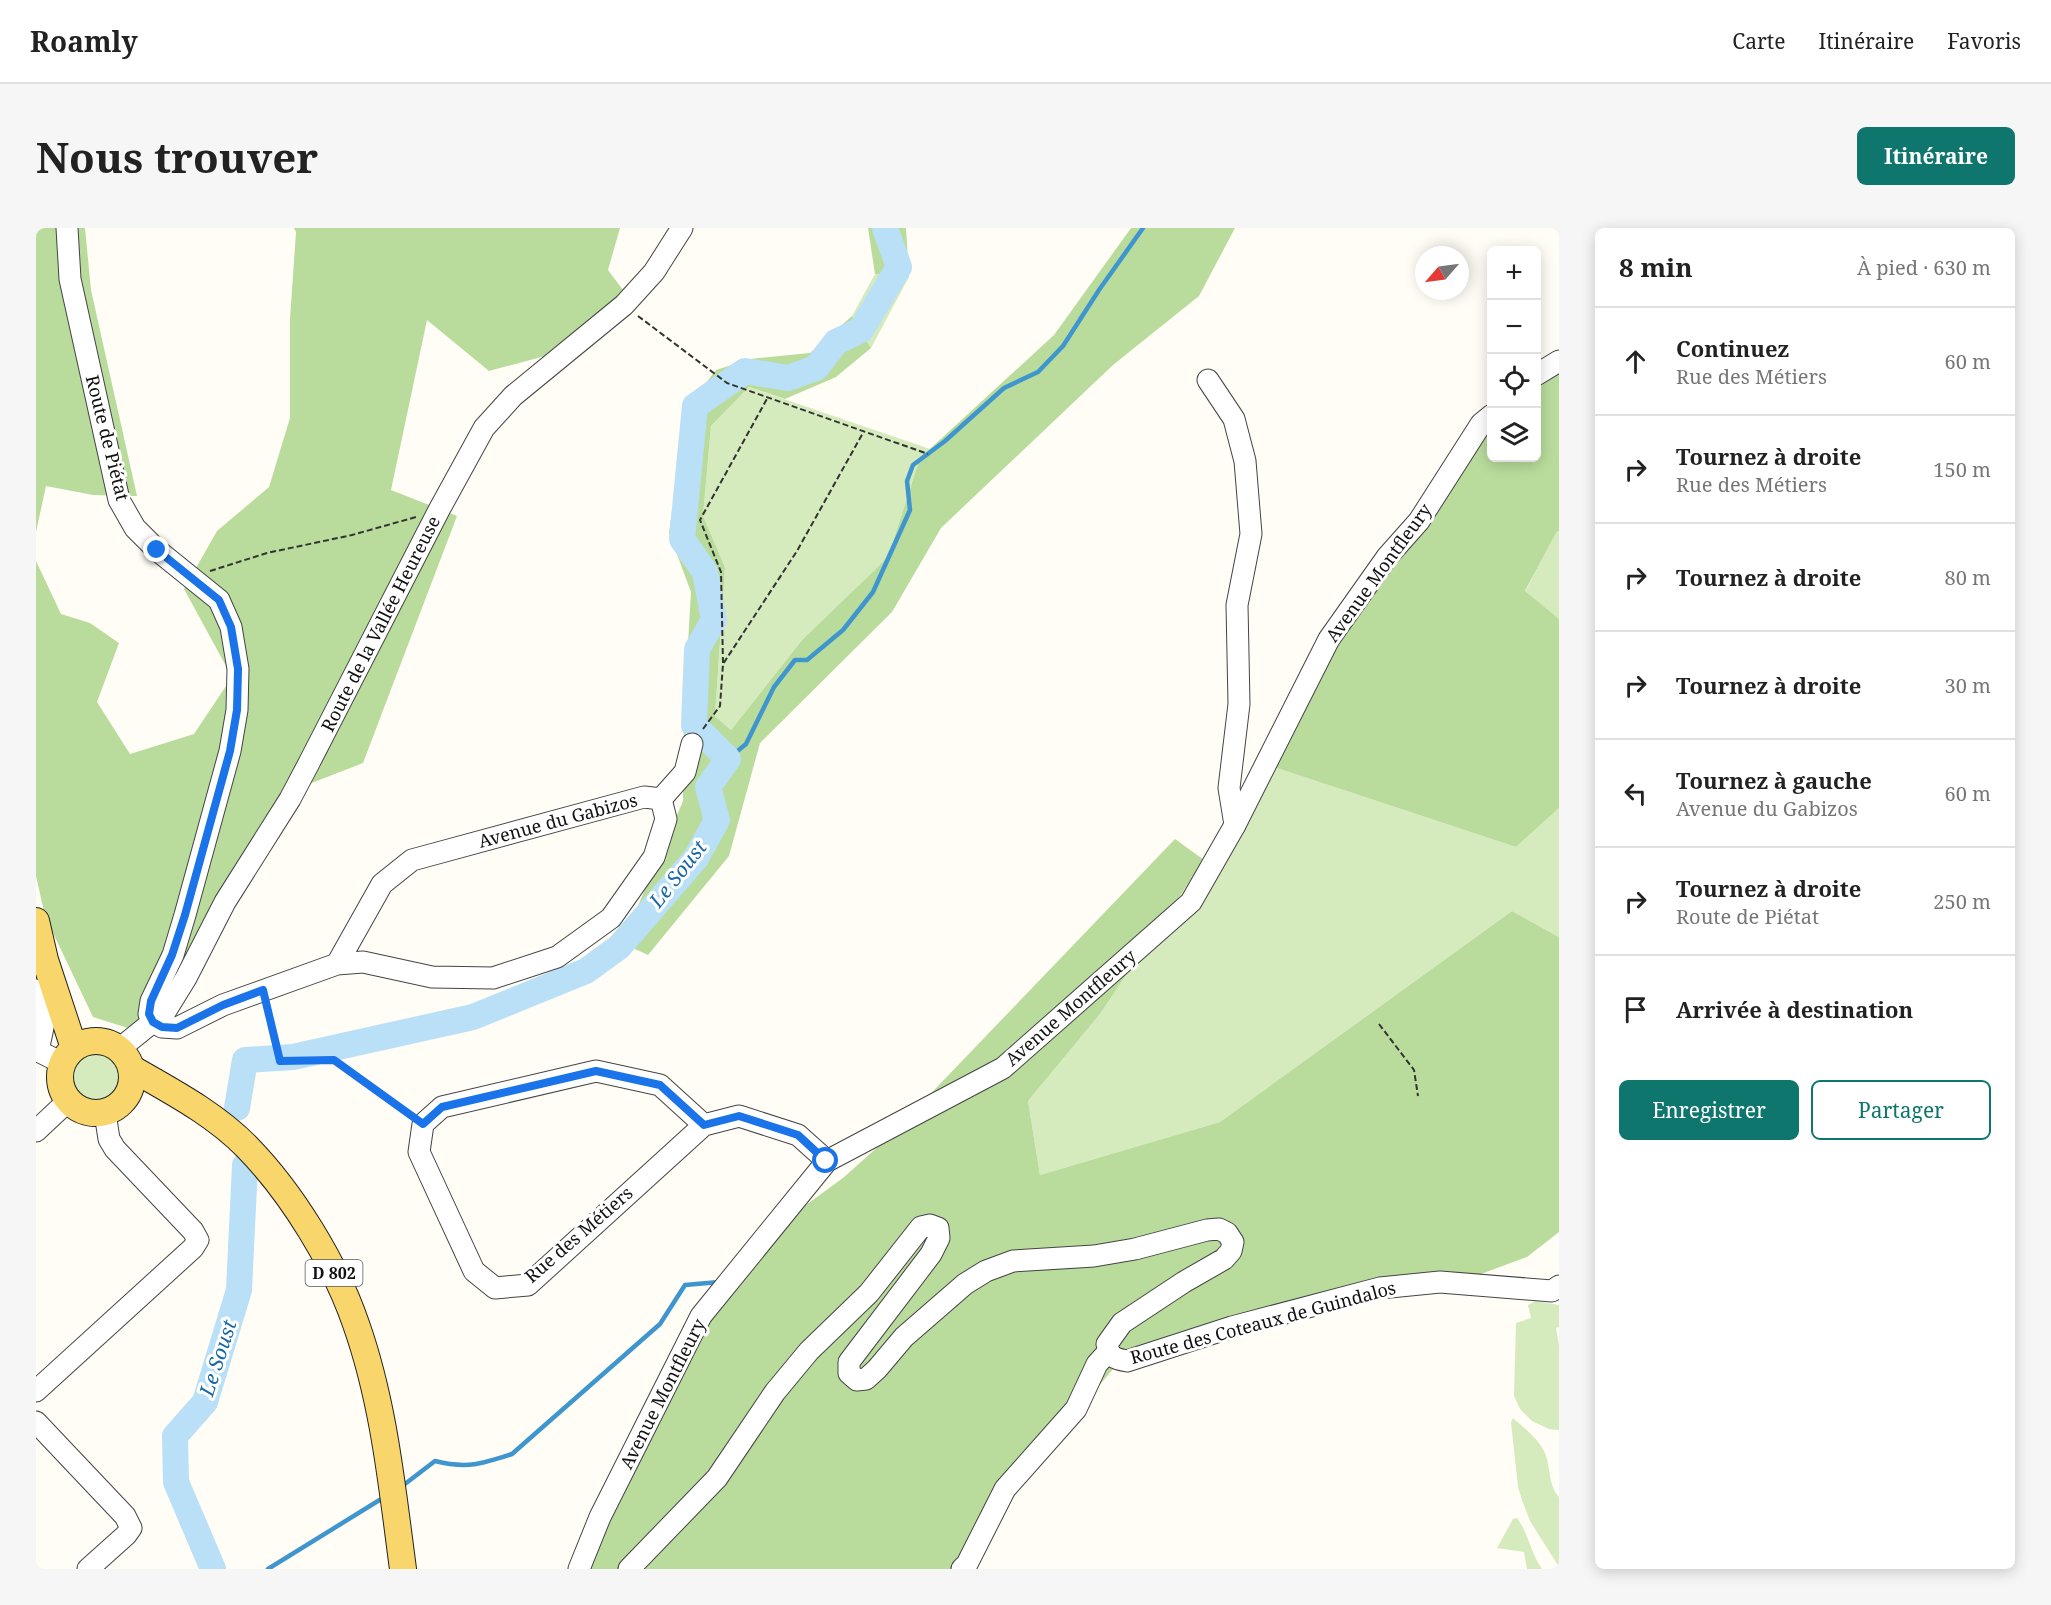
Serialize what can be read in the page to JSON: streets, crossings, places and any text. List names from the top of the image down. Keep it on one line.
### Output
{"streets":{"main road":["D 802"],"street":["Route de Piétat","Avenue Montfleury","Route de la Vallée Heureuse","Avenue du Gabizos","Rue des Métiers","Route des Coteaux de Guindalos"]},"crossings":[["Route de Piétat","Route de la Vallée Heureuse"],["Route de Piétat","Avenue du Gabizos"],["Avenue Montfleury","Rue des Métiers"],["Route de la Vallée Heureuse","Avenue du Gabizos"],["Route de la Vallée Heureuse","D 802"]],"water":["Le Soust"],"north":"bottom left","page":{"header":"Roamly","nav":["Carte","Itinéraire","Favoris"],"buttons":["Itinéraire",["Enregistrer","Partager"]],"title":"Nous trouver","heading":["8 min","À pied · 630 m"],"map_buttons":["+","−"],"list":[["Continuez","Rue des Métiers","60 m"],["Tournez à droite","Rue des Métiers","150 m"],["Tournez à droite","80 m"],["Tournez à droite","30 m"],["Tournez à gauche","Avenue du Gabizos","60 m"],["Tournez à droite","Route de Piétat","250 m"],"Arrivée à destination"]}}
